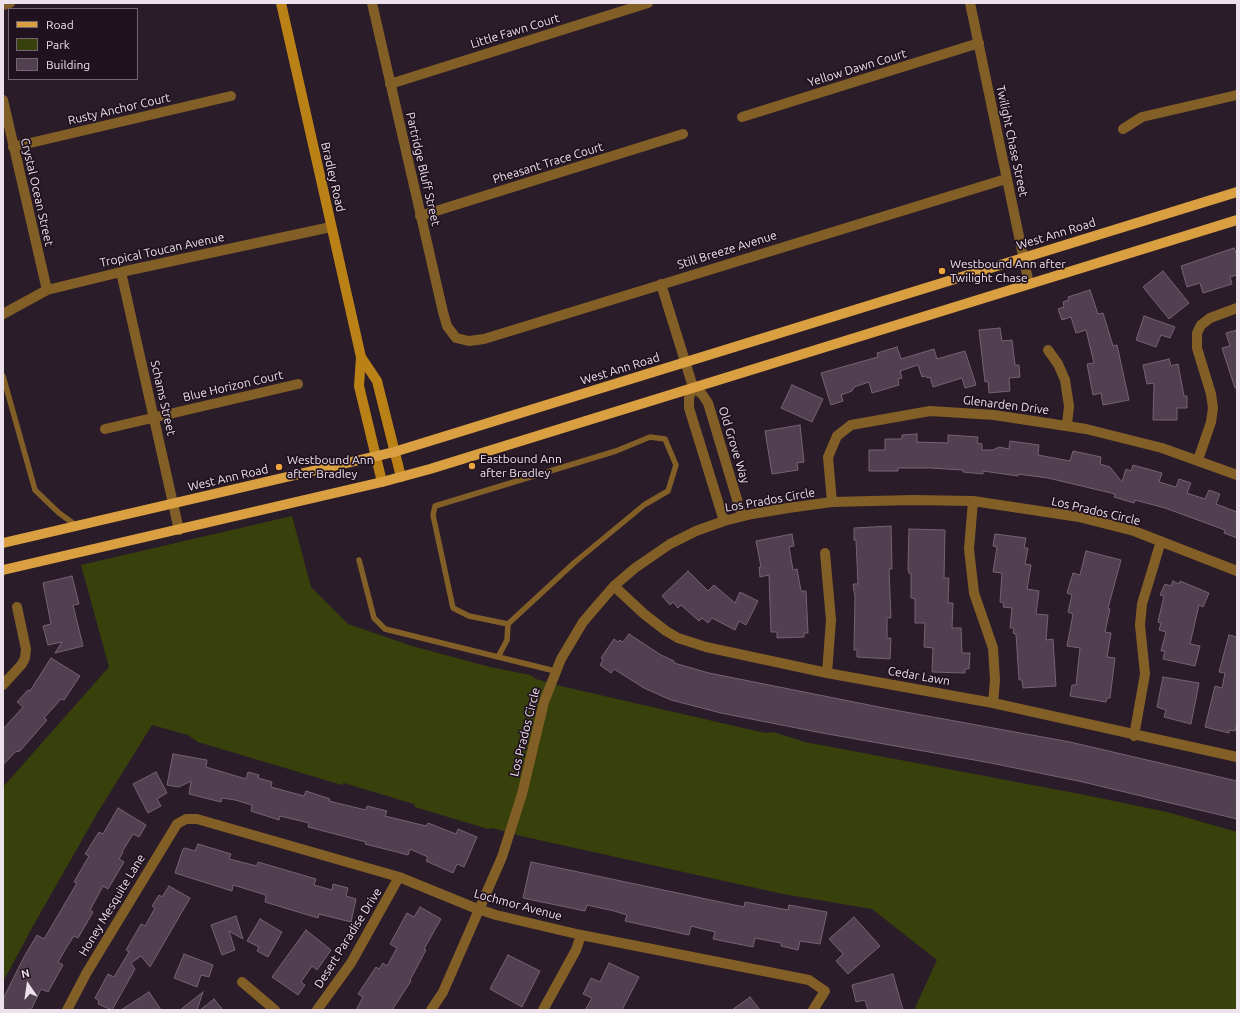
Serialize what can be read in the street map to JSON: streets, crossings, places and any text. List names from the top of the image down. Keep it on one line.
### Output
{"streets":{"main road":["West Ann Road"],"street":["Little Fawn Court","Yellow Dawn Court","Rusty Anchor Court","Twilight Chase Street","Pheasant Trace Court","Partridge Bluff Street","Bradley Road","Crystal Ocean Street","Tropical Toucan Avenue","Still Breeze Avenue","Blue Horizon Court","Schams Street","Glenarden Drive","Old Grove Way","Los Prados Circle","Cedar Lawn","Honey Mesquite Lane","Lochmor Avenue","Desert Paradise Drive"]},"crossings":[["Little Fawn Court","Partridge Bluff Street"],["Yellow Dawn Court","Twilight Chase Street"],["Rusty Anchor Court","Crystal Ocean Street"],["Twilight Chase Street","West Ann Road"],["Twilight Chase Street","Still Breeze Avenue"],["Pheasant Trace Court","Partridge Bluff Street"],["Partridge Bluff Street","Still Breeze Avenue"],["Bradley Road","West Ann Road"],["Bradley Road","Tropical Toucan Avenue"],["Crystal Ocean Street","Tropical Toucan Avenue"],["West Ann Road","Schams Street"],["West Ann Road","Old Grove Way"],["Tropical Toucan Avenue","Schams Street"],["Still Breeze Avenue","Old Grove Way"],["Blue Horizon Court","Schams Street"],["Glenarden Drive","Los Prados Circle"],["Old Grove Way","Los Prados Circle"],["Los Prados Circle","Cedar Lawn"],["Los Prados Circle","Lochmor Avenue"],["Honey Mesquite Lane","Lochmor Avenue"],["Lochmor Avenue","Desert Paradise Drive"]],"places":["Westbound Ann after Twilight Chase","Eastbound Ann after Bradley","Westbound Ann after Bradley"],"legend":["Road","Park","Building"],"north":"top"}
